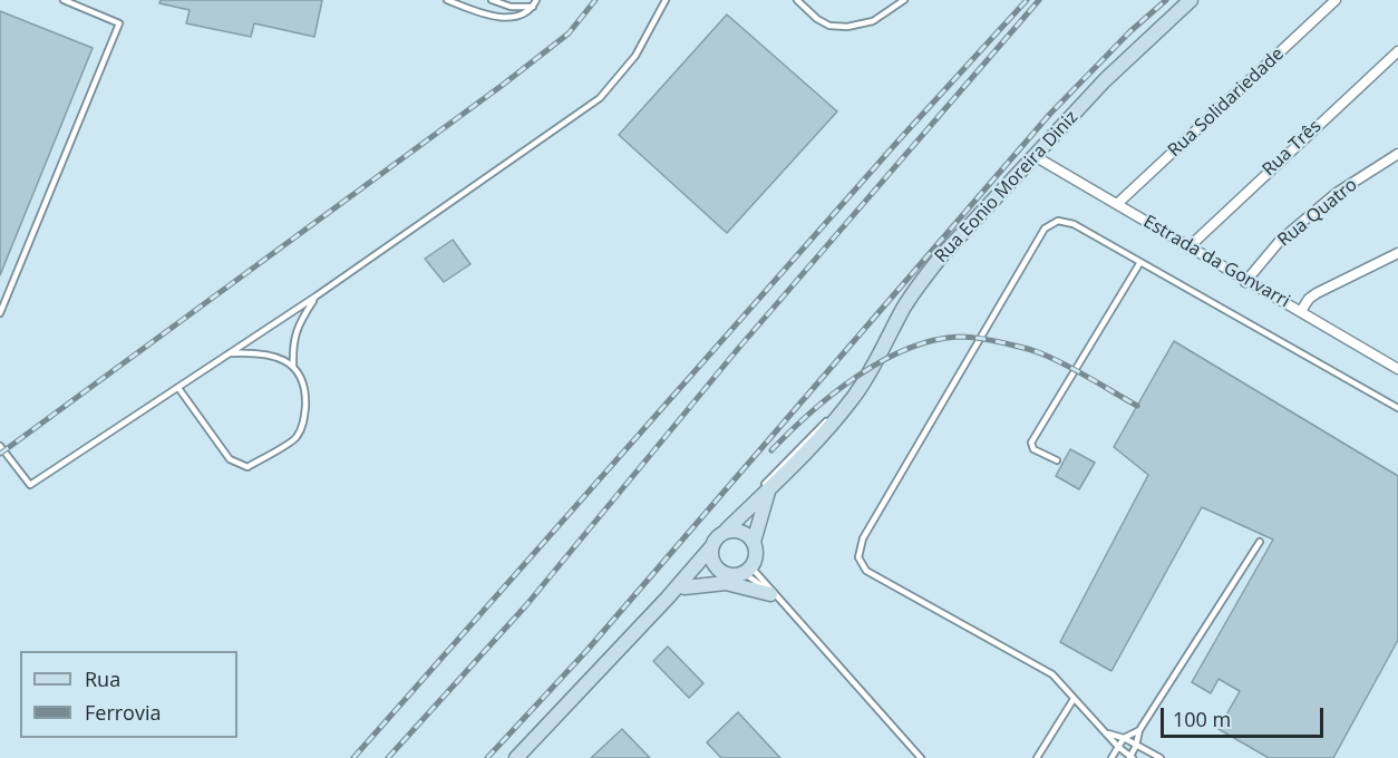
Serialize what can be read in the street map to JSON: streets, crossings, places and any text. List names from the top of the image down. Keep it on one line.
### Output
{"streets":{"main road":["Rua Eonio Moreira Diniz"],"street":["Rua Solidariedade","Rua Três","Rua Quatro","Estrada da Gonvarri"]},"crossings":[["Rua Solidariedade","Estrada da Gonvarri"],["Rua Três","Estrada da Gonvarri"],["Rua Eonio Moreira Diniz","Estrada da Gonvarri"],["Rua Quatro","Estrada da Gonvarri"]],"legend":["Rua","Ferrovia"],"scale_bar":"100 m"}
